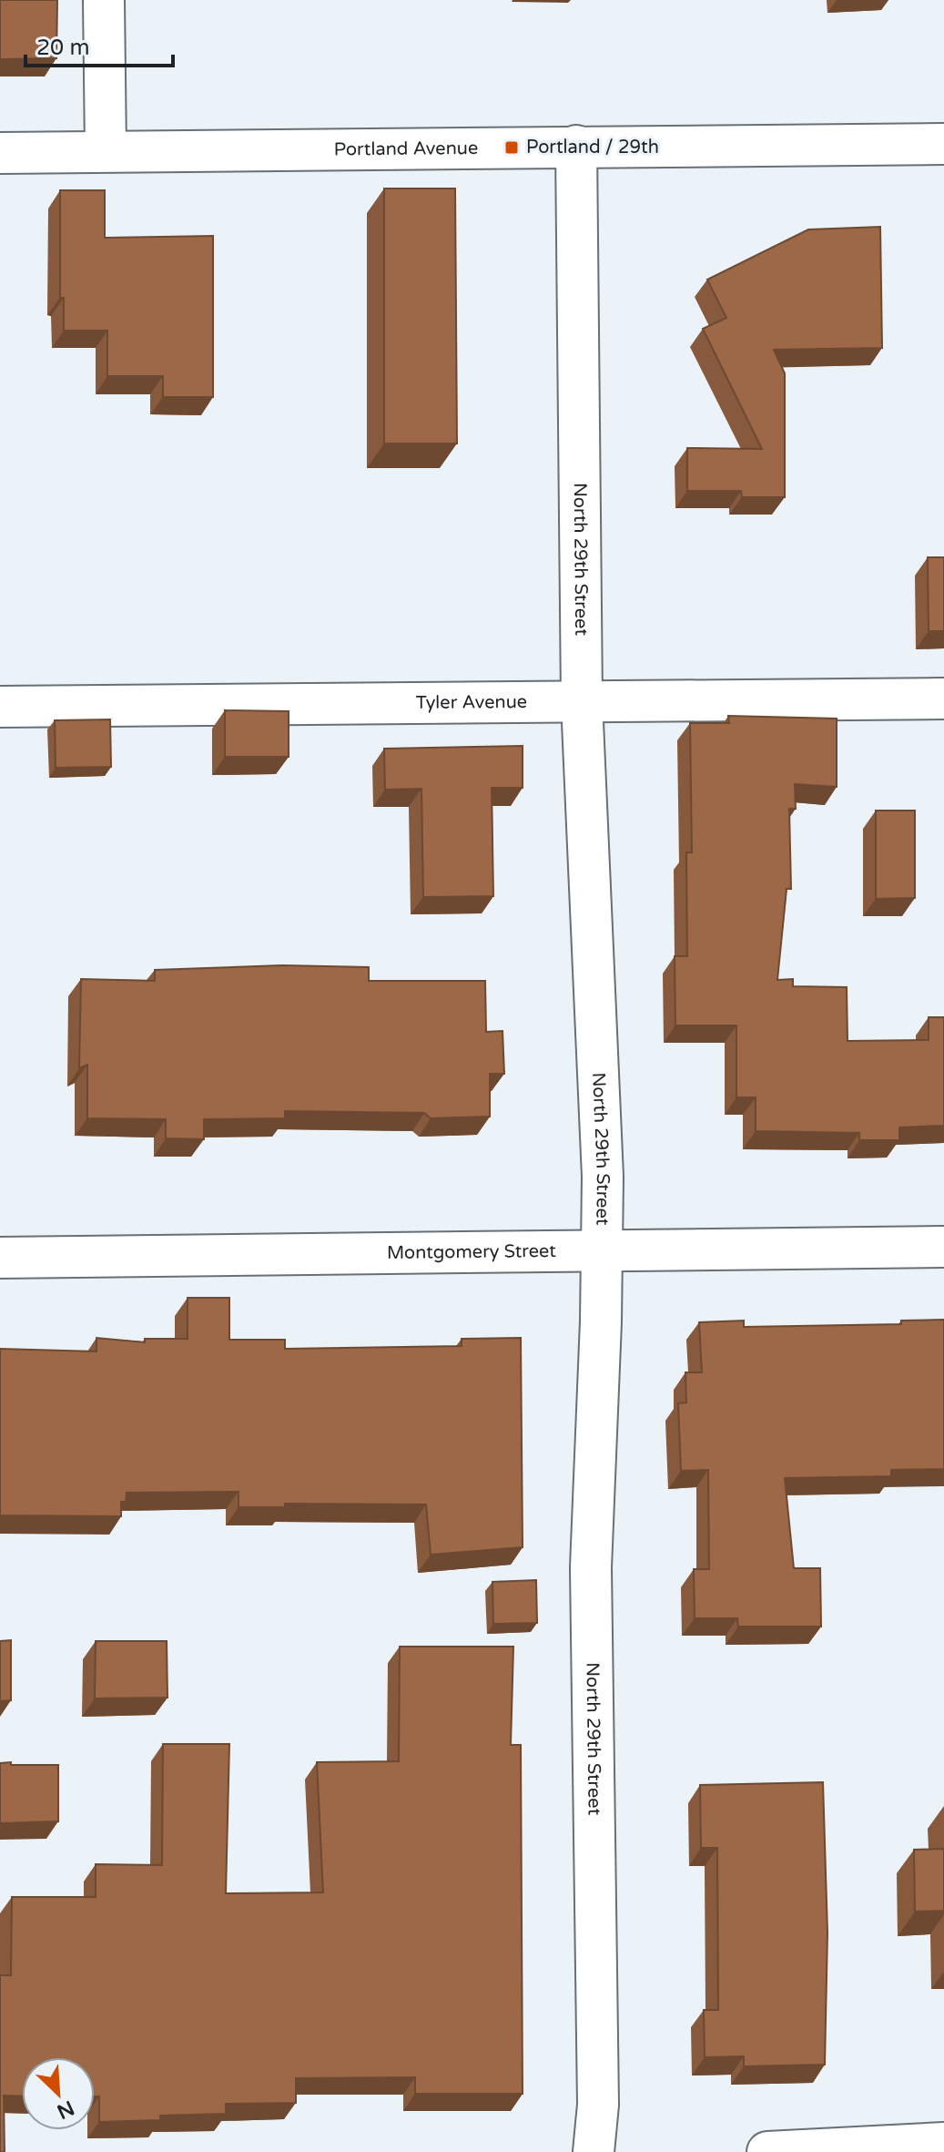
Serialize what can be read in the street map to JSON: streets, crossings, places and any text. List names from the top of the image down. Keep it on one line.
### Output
{"streets":{"street":["Portland Avenue","North 29th Street","Tyler Avenue","Montgomery Street"]},"crossings":[["Portland Avenue","North 29th Street"],["North 29th Street","Tyler Avenue"],["North 29th Street","Montgomery Street"]],"places":{"transit":["Portland / 29th"]},"scale_bar":"20 m","north":"bottom right"}
